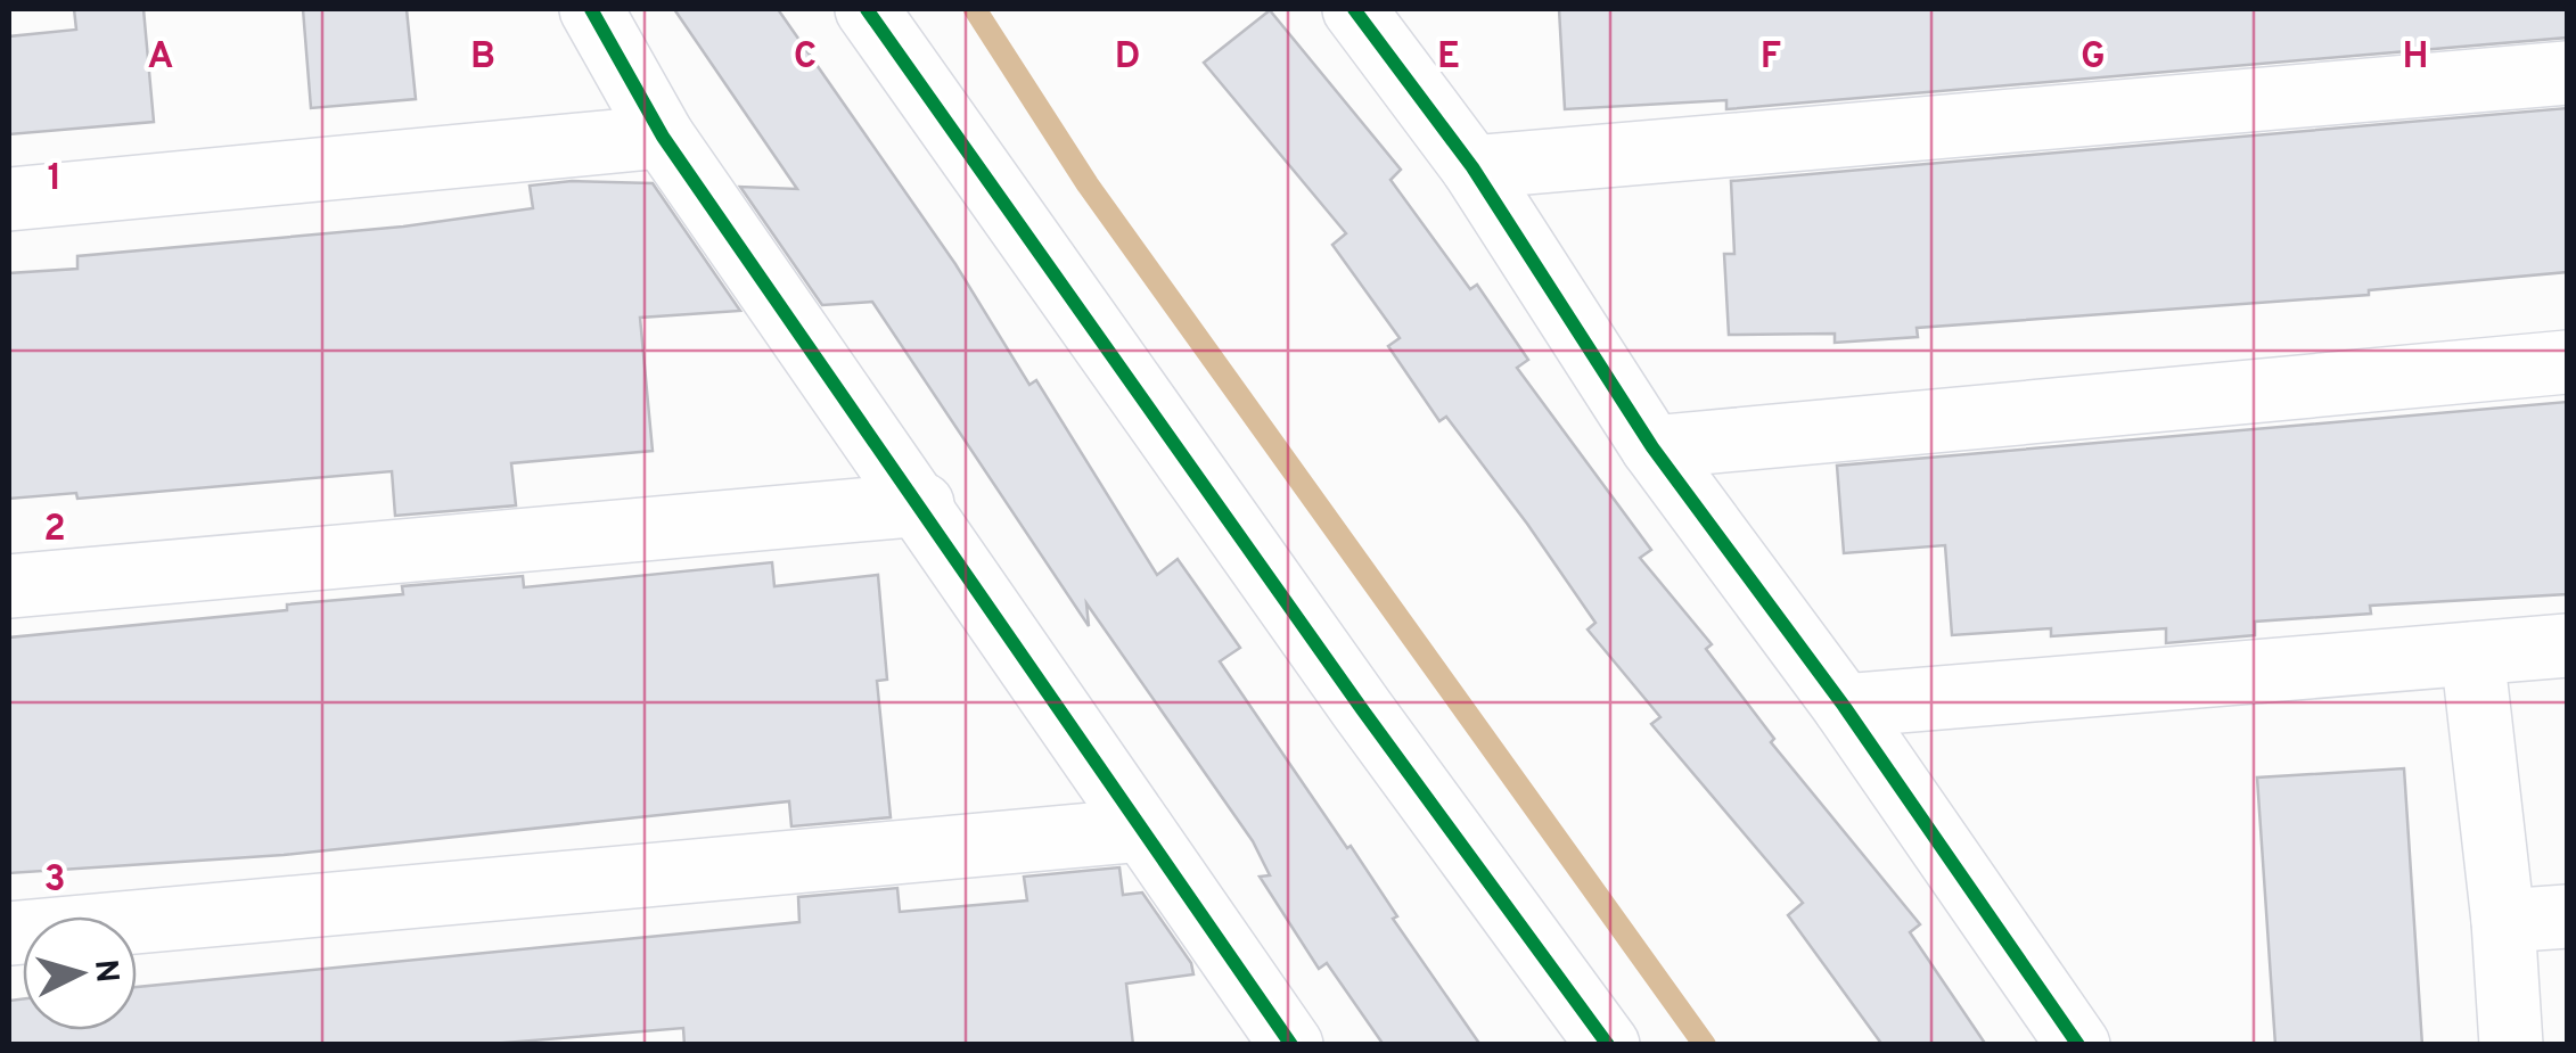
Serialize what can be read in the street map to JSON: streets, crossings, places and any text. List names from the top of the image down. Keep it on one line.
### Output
{"north":"right","grid":{"columns":["A","B","C","D","E","F","G","H"],"rows":["1","2","3"]}}
